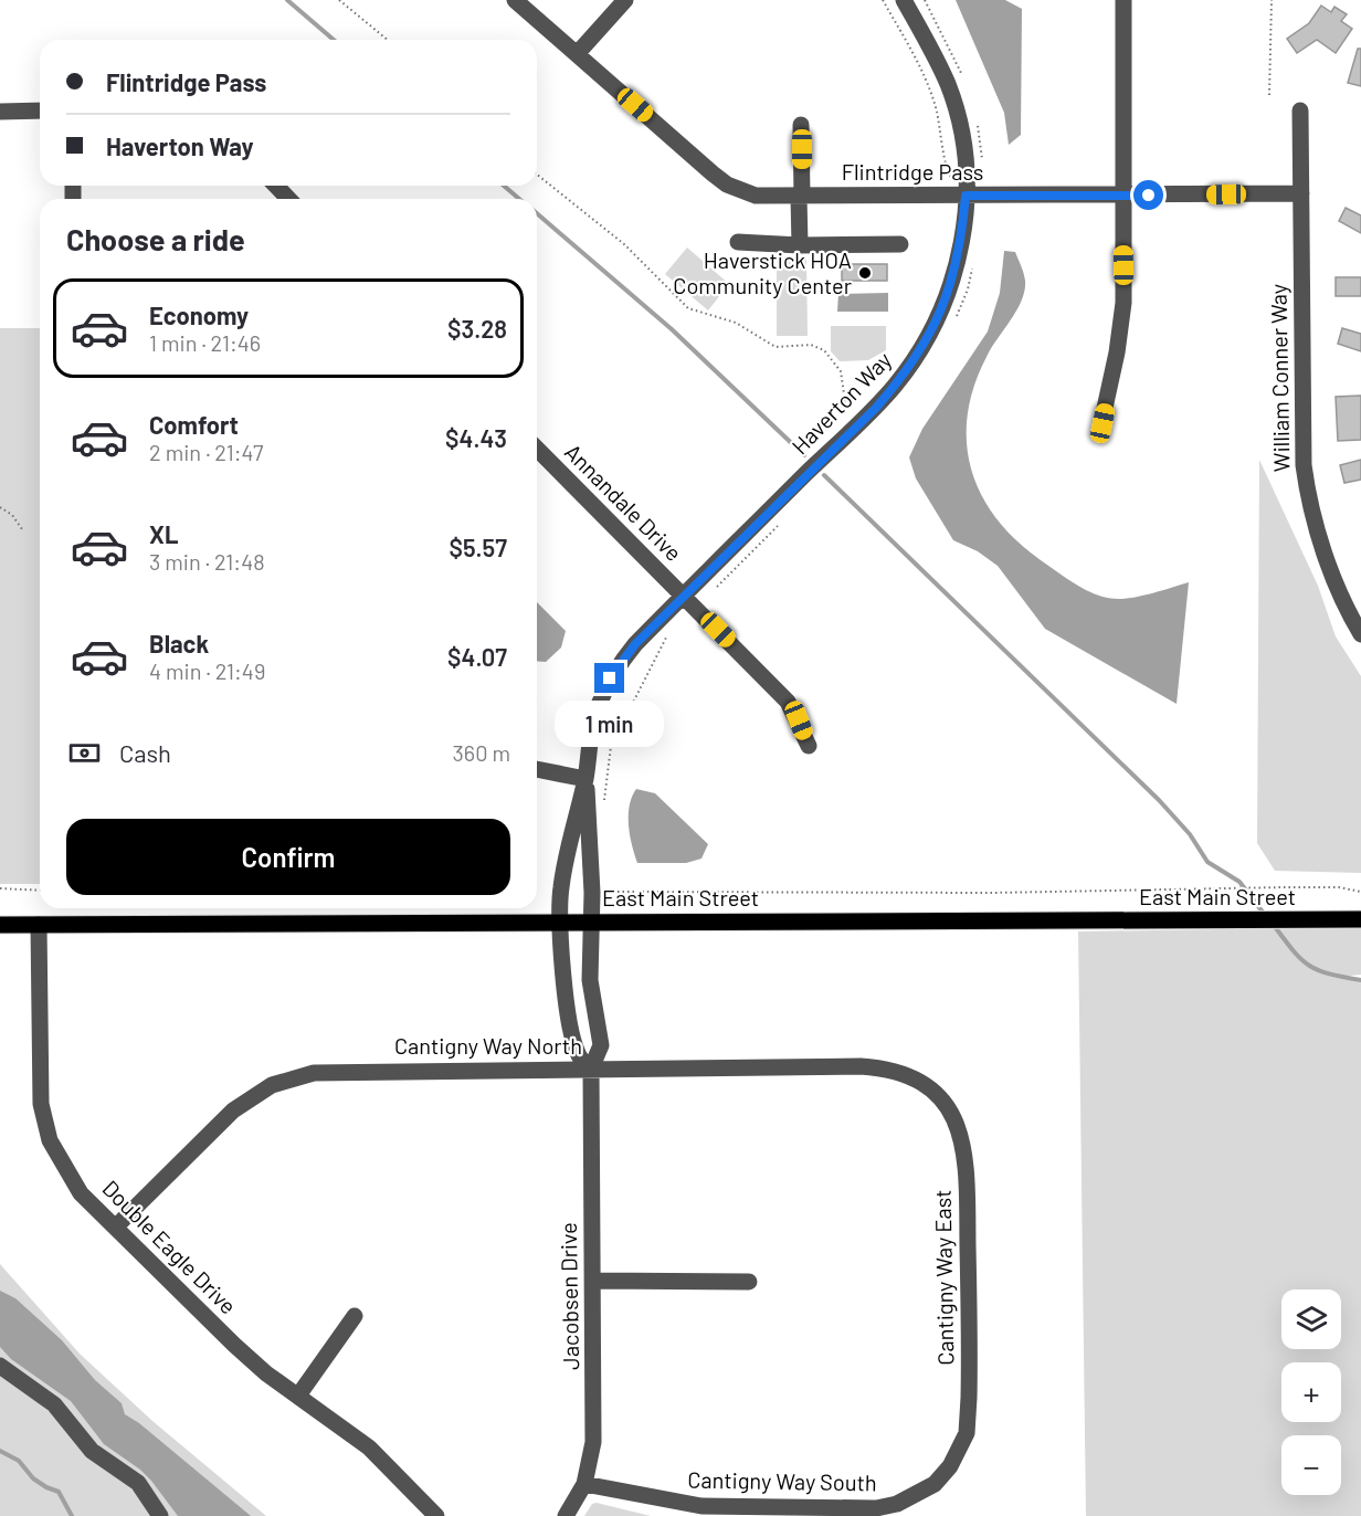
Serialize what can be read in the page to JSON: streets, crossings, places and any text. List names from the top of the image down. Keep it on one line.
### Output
{"streets":{"main road":["East Main Street"],"street":["Flintridge Pass","William Conner Way","Haverton Way","Annandale Drive","Cantigny Way North","Double Eagle Drive","Cantigny Way East","Jacobsen Drive","Cantigny Way South"]},"crossings":[["Flintridge Pass","William Conner Way"],["Flintridge Pass","Haverton Way"],["Haverton Way","Annandale Drive"],["Haverton Way","East Main Street"],["Haverton Way","Jacobsen Drive"],["East Main Street","Double Eagle Drive"],["East Main Street","Jacobsen Drive"],["Cantigny Way North","Double Eagle Drive"],["Cantigny Way North","Cantigny Way East"],["Cantigny Way North","Jacobsen Drive"],["Cantigny Way East","Cantigny Way South"],["Jacobsen Drive","Cantigny Way South"]],"places":["Haverstick HOA Community Center"],"page":{"banner":["Flintridge Pass","Haverton Way"],"heading":"Choose a ride","list":[{"name":"Economy","note":"1 min · 21:46","value":"$3.28"},{"name":"Comfort","note":"2 min · 21:47","value":"$4.43"},{"name":"XL","note":"3 min · 21:48","value":"$5.57"},{"name":"Black","note":"4 min · 21:49","value":"$4.07"}],"bubble":"1 min","pay":["Cash","360 m"],"buttons":"Confirm","map_buttons":["+","−"]}}
